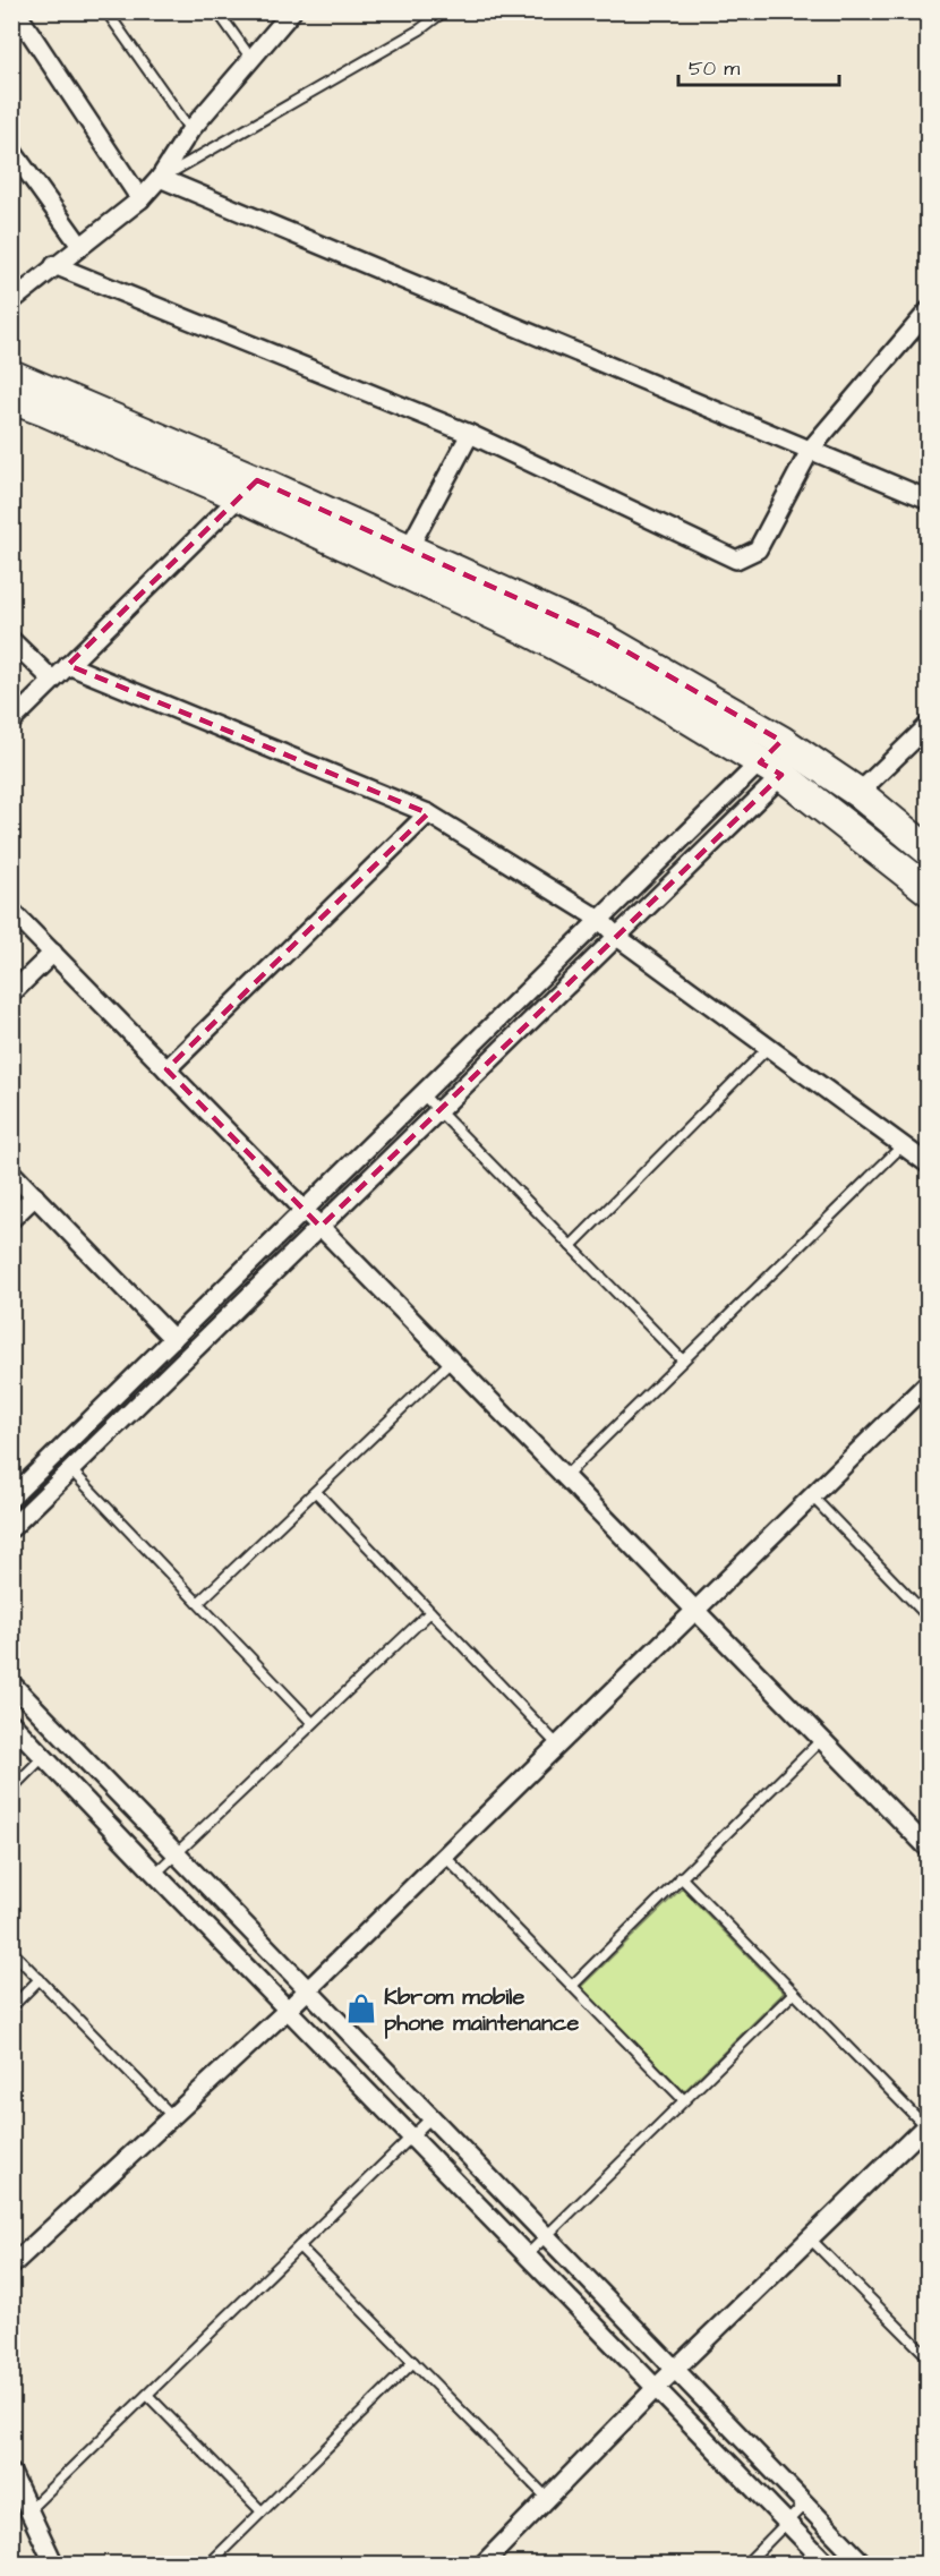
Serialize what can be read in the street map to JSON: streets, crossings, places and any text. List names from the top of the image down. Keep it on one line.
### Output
{"places":{"shop":["Kbrom mobile phone maintenance"]},"scale_bar":"50 m"}
